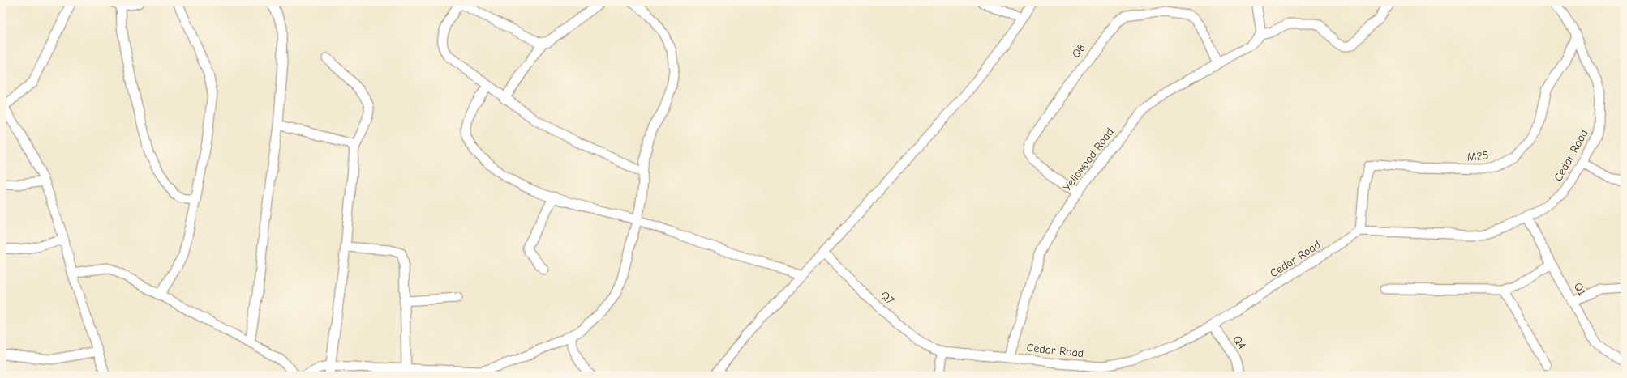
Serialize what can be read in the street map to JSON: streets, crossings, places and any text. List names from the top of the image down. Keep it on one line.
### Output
{"streets":{"street":["Q8","Cedar Road","M25","Yellowood Road","Q1","Q7","Q4"]},"crossings":[["Q8","Yellowood Road"],["Cedar Road","M25"],["Cedar Road","Yellowood Road"],["Cedar Road","Q1"],["Cedar Road","Q7"],["Cedar Road","Q4"]]}
